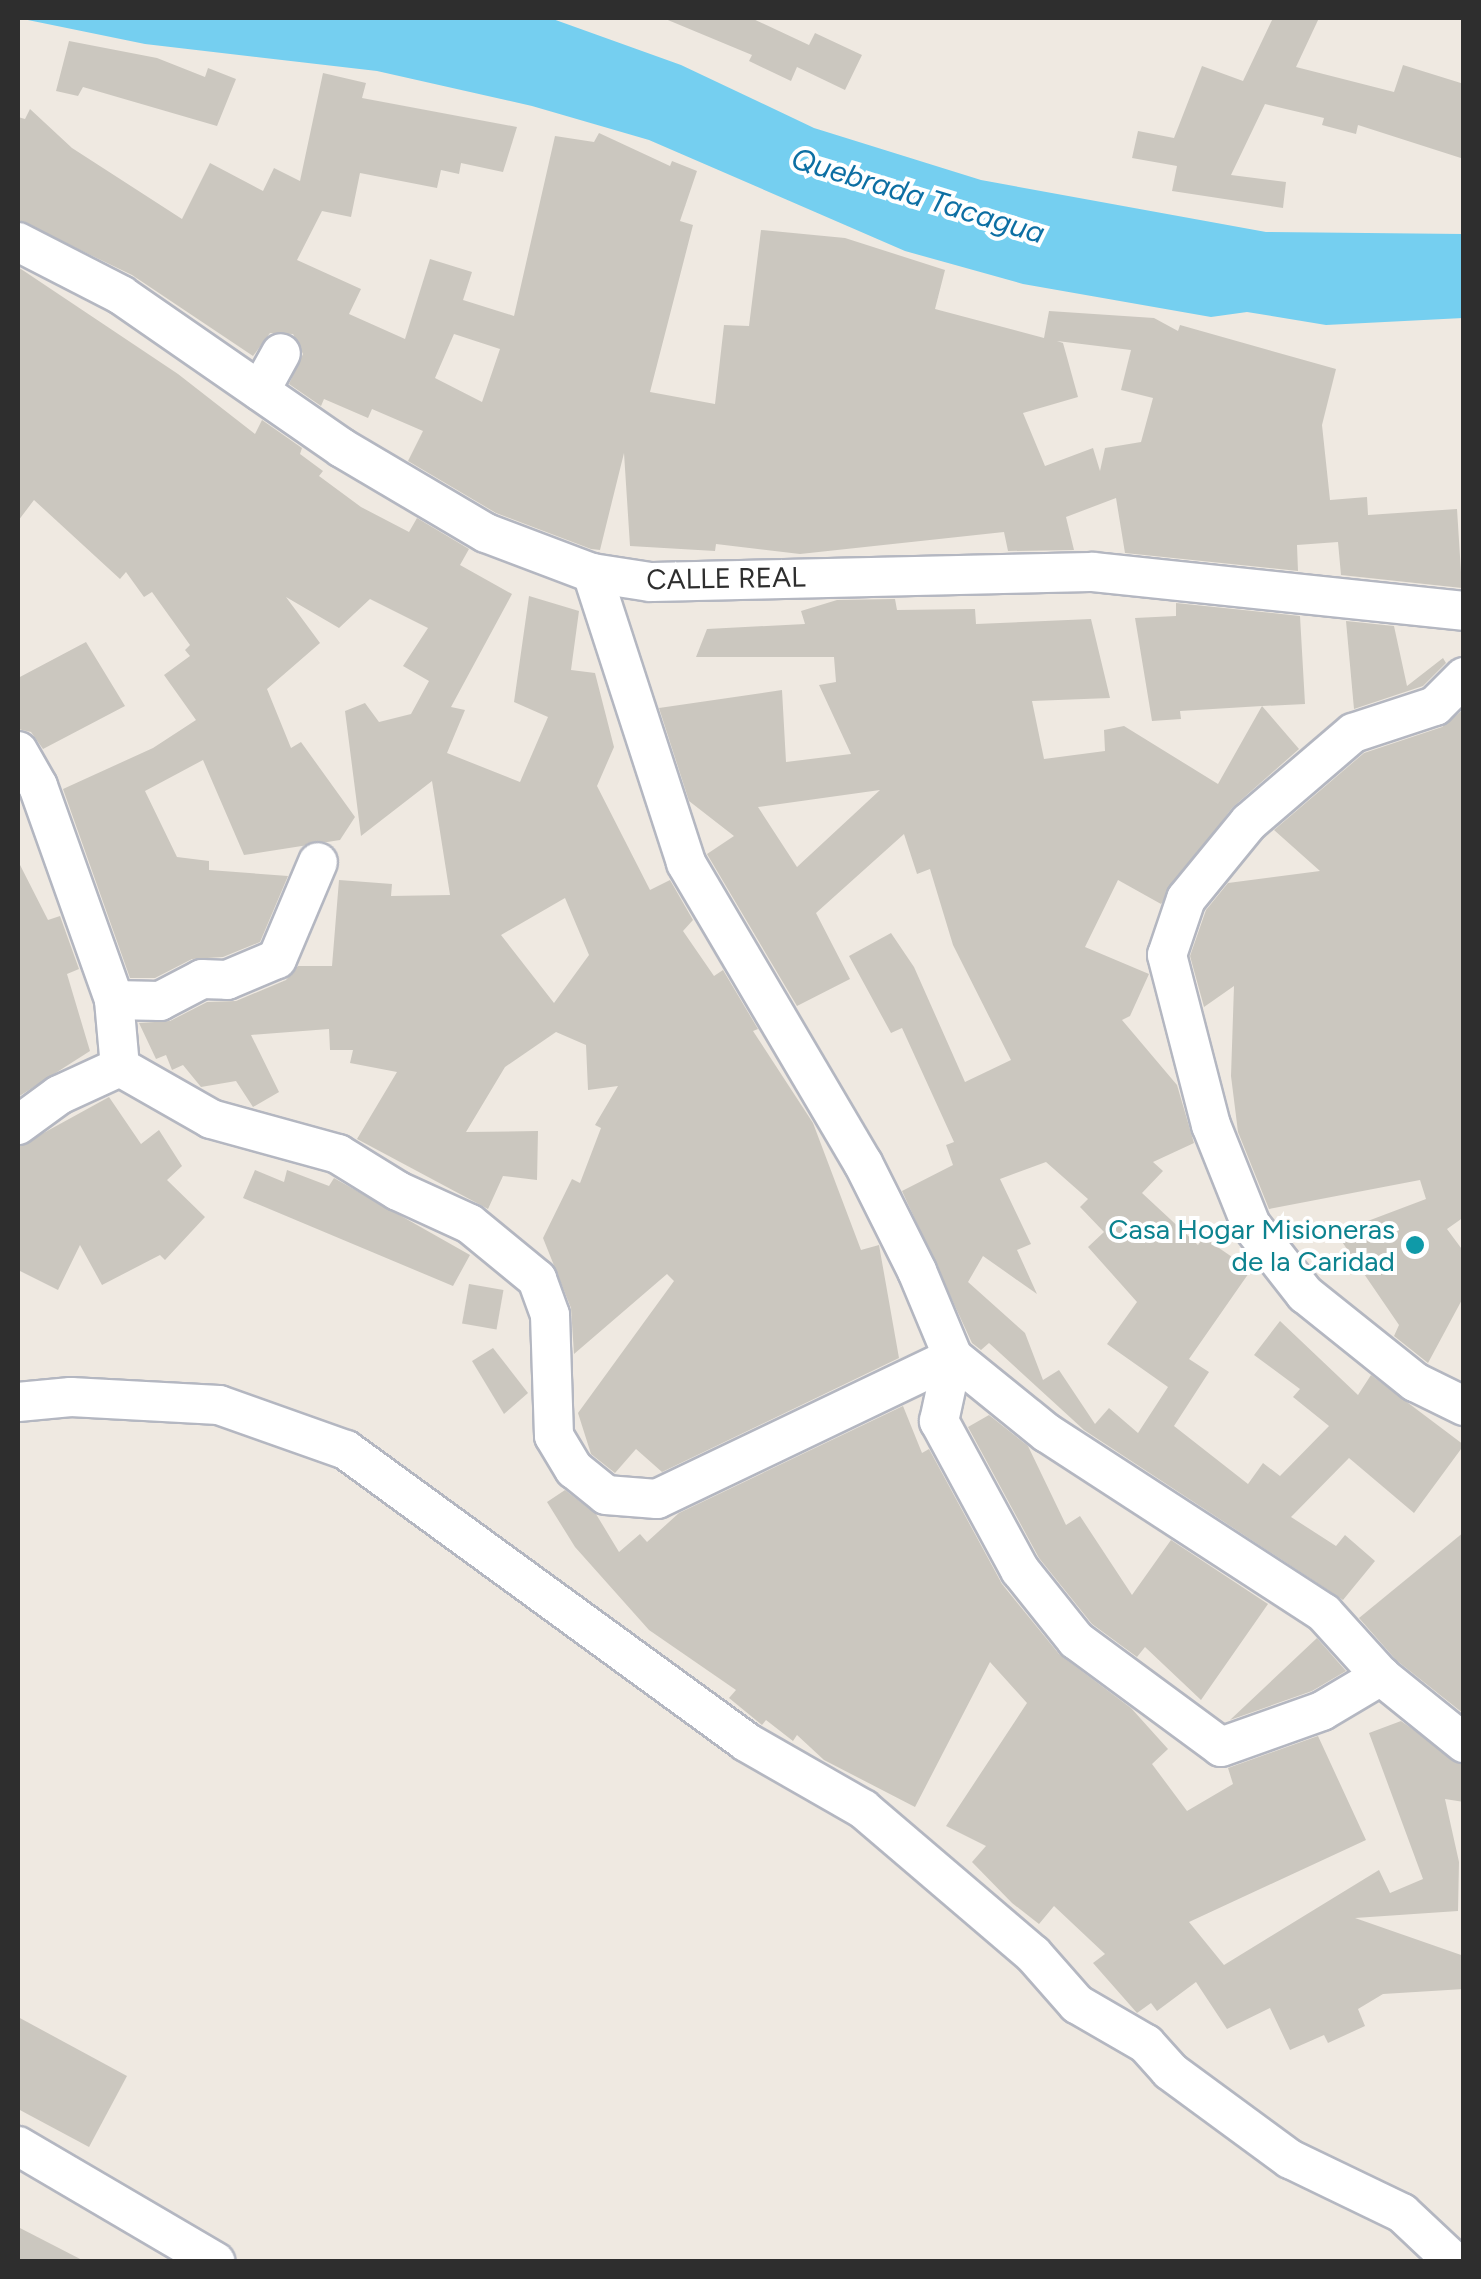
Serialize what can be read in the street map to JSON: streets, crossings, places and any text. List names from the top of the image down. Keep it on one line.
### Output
{"streets":{"street":["CALLE REAL"]},"water":["Quebrada Tacagua"],"places":["Casa Hogar Misioneras de la Caridad"]}
